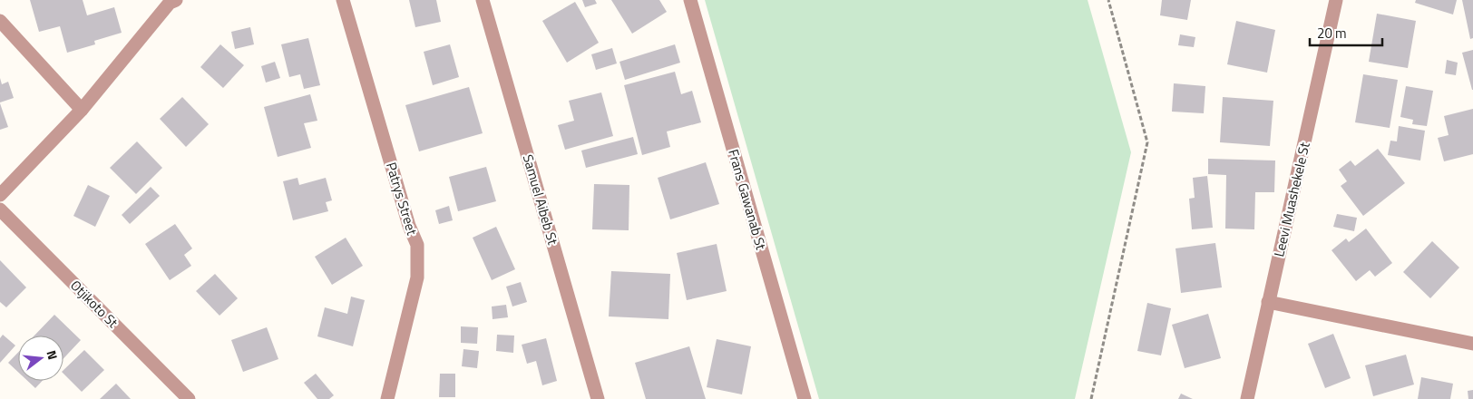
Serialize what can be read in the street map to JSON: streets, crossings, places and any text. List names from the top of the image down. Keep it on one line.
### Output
{"streets":{"street":["Patrys Street","Samuel Aibeb St","Frans Gawanab St","Leevi Muashekele St","Otjikoto St"]},"scale_bar":"20 m","north":"right"}
